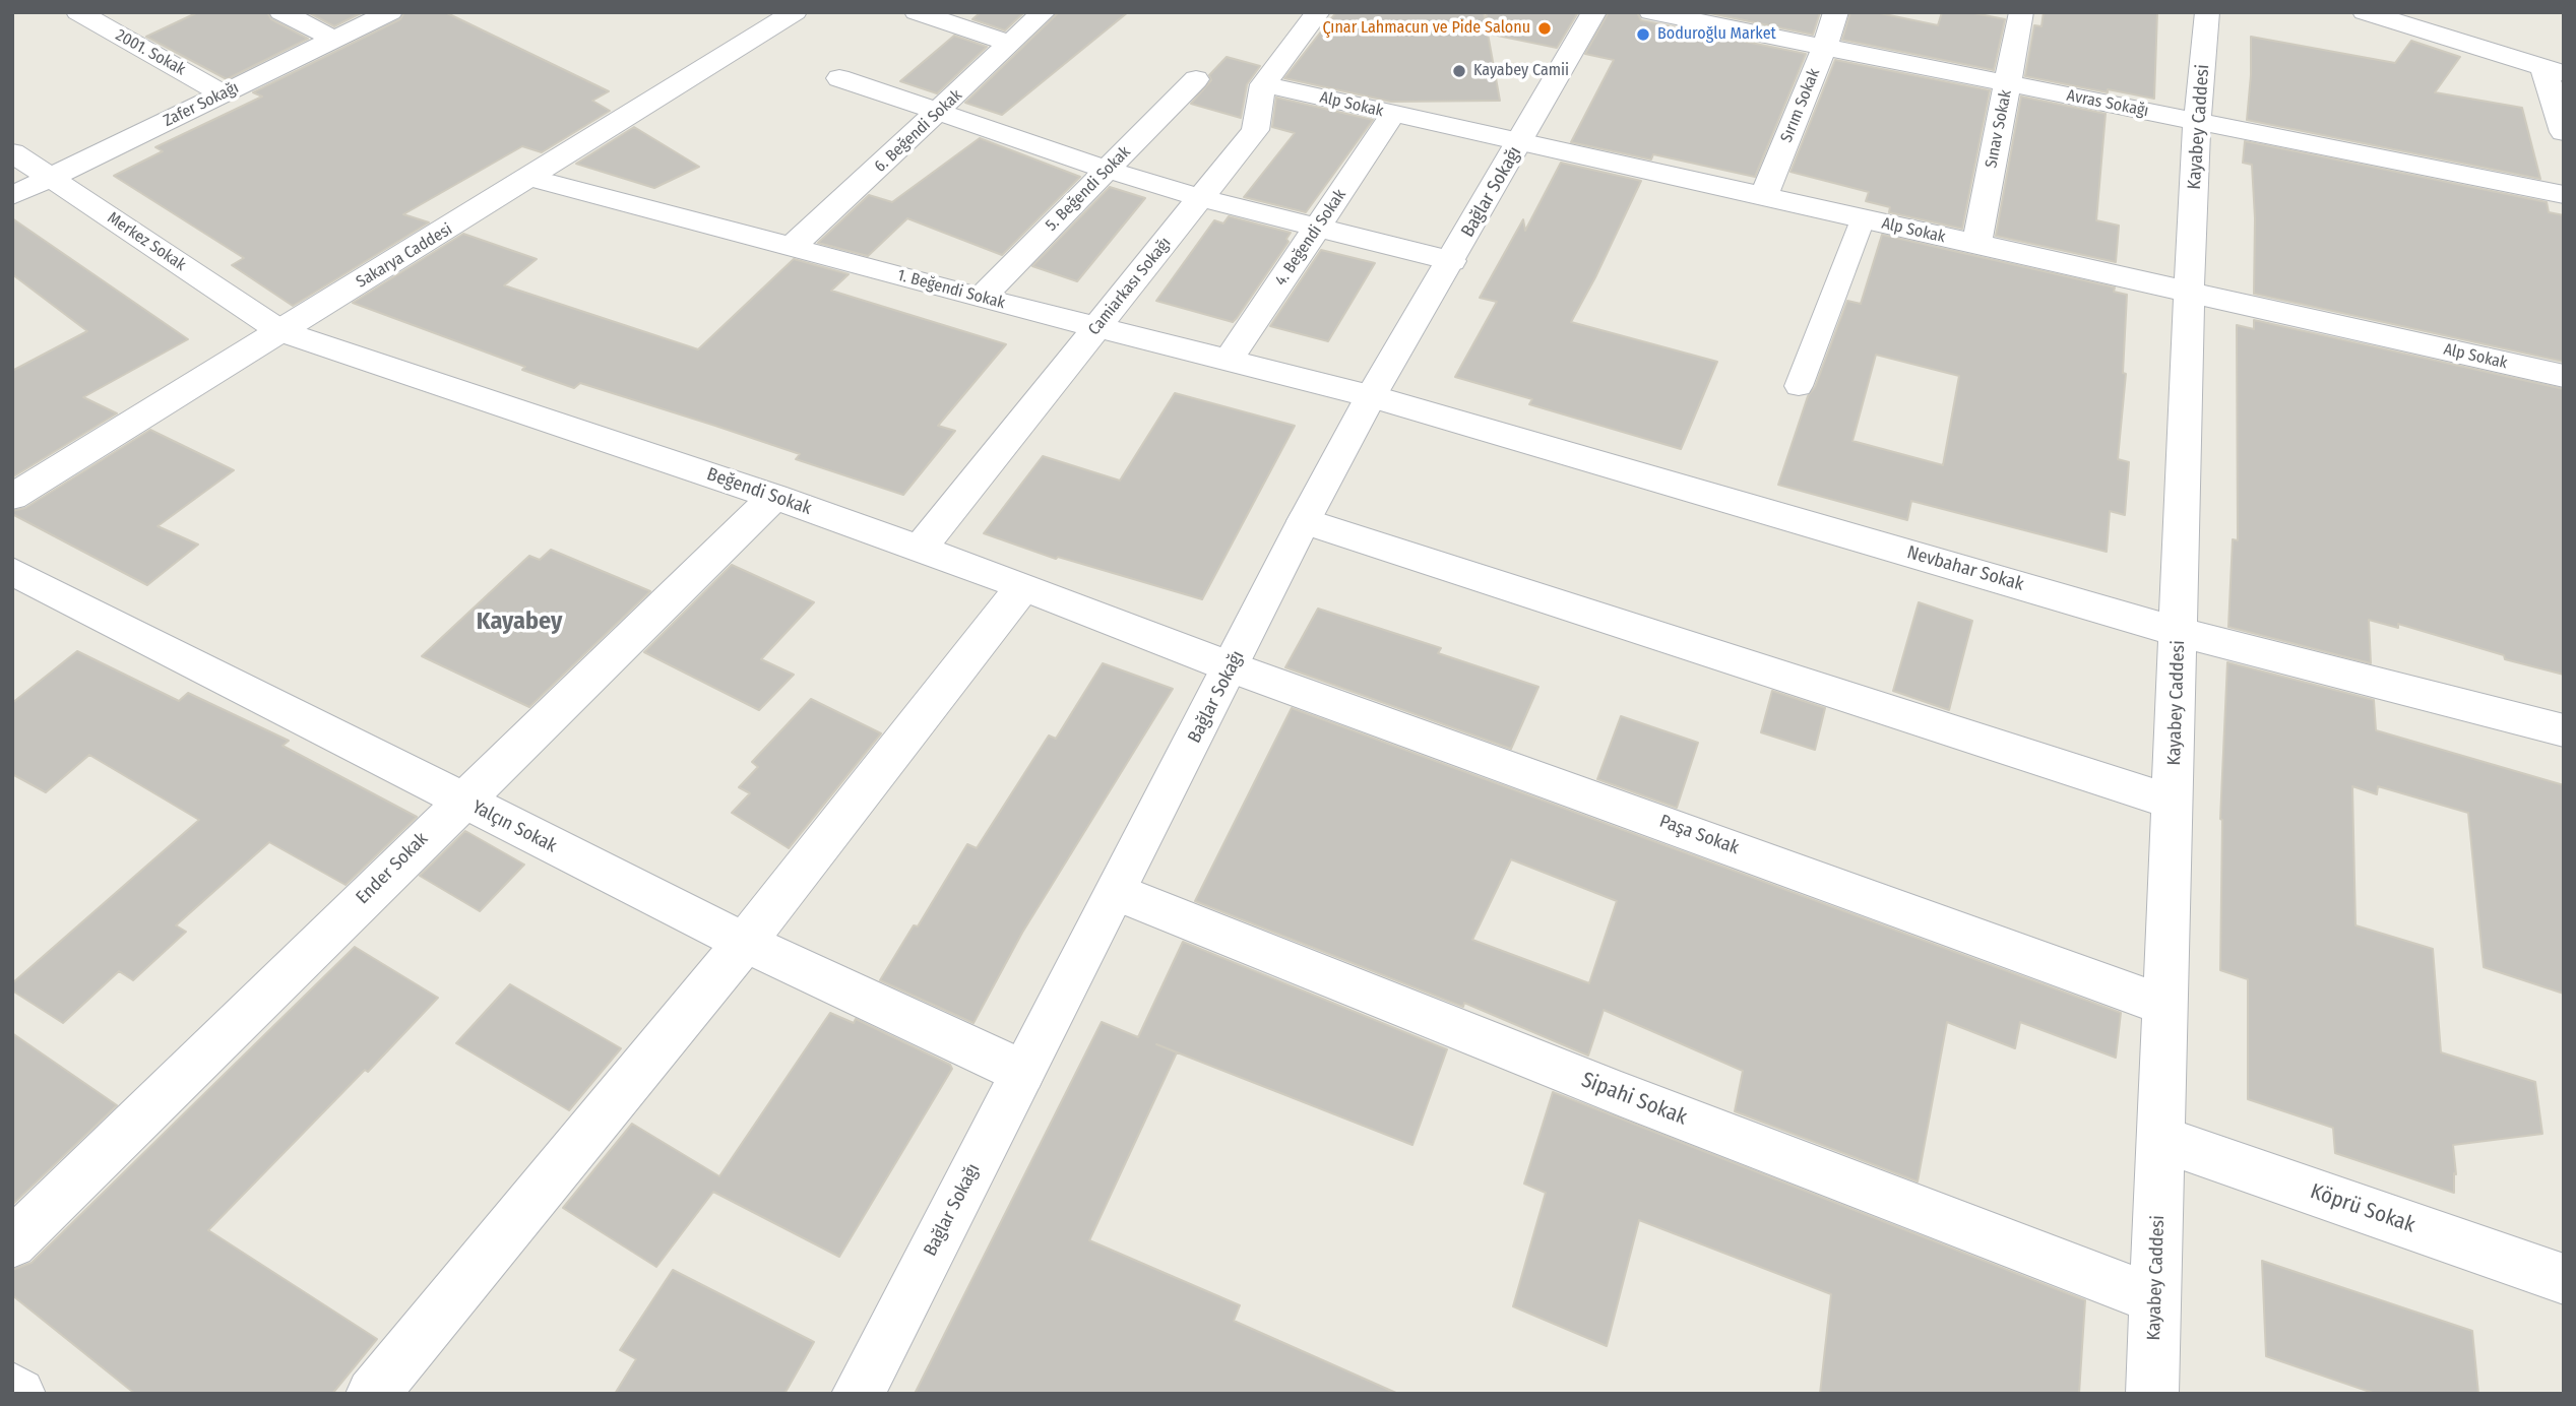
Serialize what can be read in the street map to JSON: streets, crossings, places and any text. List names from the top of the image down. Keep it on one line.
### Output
{"streets":{"street":["2001. Sokak","Avras Sokağı","Zafer Sokağı","Alp Sokak","Sırım Sokak","Kayabey Caddesi","Sınav Sokak","6. Beğendi Sokak","5. Beğendi Sokak","Bağlar Sokağı","4. Beğendi Sokak","Merkez Sokak","Sakarya Caddesi","Camiarkası Sokağı","1. Beğendi Sokak","Beğendi Sokak","Nevbahar Sokak","Yalçın Sokak","Paşa Sokak","Ender Sokak","Sipahi Sokak","Köprü Sokak"]},"crossings":[["2001. Sokak","Zafer Sokağı"],["Avras Sokağı","Sırım Sokak"],["Avras Sokağı","Kayabey Caddesi"],["Avras Sokağı","Sınav Sokak"],["Zafer Sokağı","Merkez Sokak"],["Alp Sokak","Sırım Sokak"],["Alp Sokak","Kayabey Caddesi"],["Alp Sokak","Sınav Sokak"],["Alp Sokak","Bağlar Sokağı"],["Alp Sokak","4. Beğendi Sokak"],["Alp Sokak","Camiarkası Sokağı"],["Kayabey Caddesi","Nevbahar Sokak"],["Kayabey Caddesi","Paşa Sokak"],["Kayabey Caddesi","Sipahi Sokak"],["Kayabey Caddesi","Köprü Sokak"],["6. Beğendi Sokak","1. Beğendi Sokak"],["5. Beğendi Sokak","1. Beğendi Sokak"],["Bağlar Sokağı","1. Beğendi Sokak"],["Bağlar Sokağı","Beğendi Sokak"],["Bağlar Sokağı","Nevbahar Sokak"],["Bağlar Sokağı","Yalçın Sokak"],["Bağlar Sokağı","Paşa Sokak"],["Bağlar Sokağı","Sipahi Sokak"],["4. Beğendi Sokak","1. Beğendi Sokak"],["Merkez Sokak","Sakarya Caddesi"],["Merkez Sokak","Beğendi Sokak"],["Sakarya Caddesi","1. Beğendi Sokak"],["Sakarya Caddesi","Beğendi Sokak"],["Camiarkası Sokağı","1. Beğendi Sokak"],["Camiarkası Sokağı","Beğendi Sokak"],["1. Beğendi Sokak","Nevbahar Sokak"],["Beğendi Sokak","Paşa Sokak"],["Beğendi Sokak","Ender Sokak"],["Yalçın Sokak","Ender Sokak"]],"districts":["Kayabey"],"places":["Çınar Lahmacun ve Pide Salonu","Boduroğlu Market","Kayabey Camii"]}
